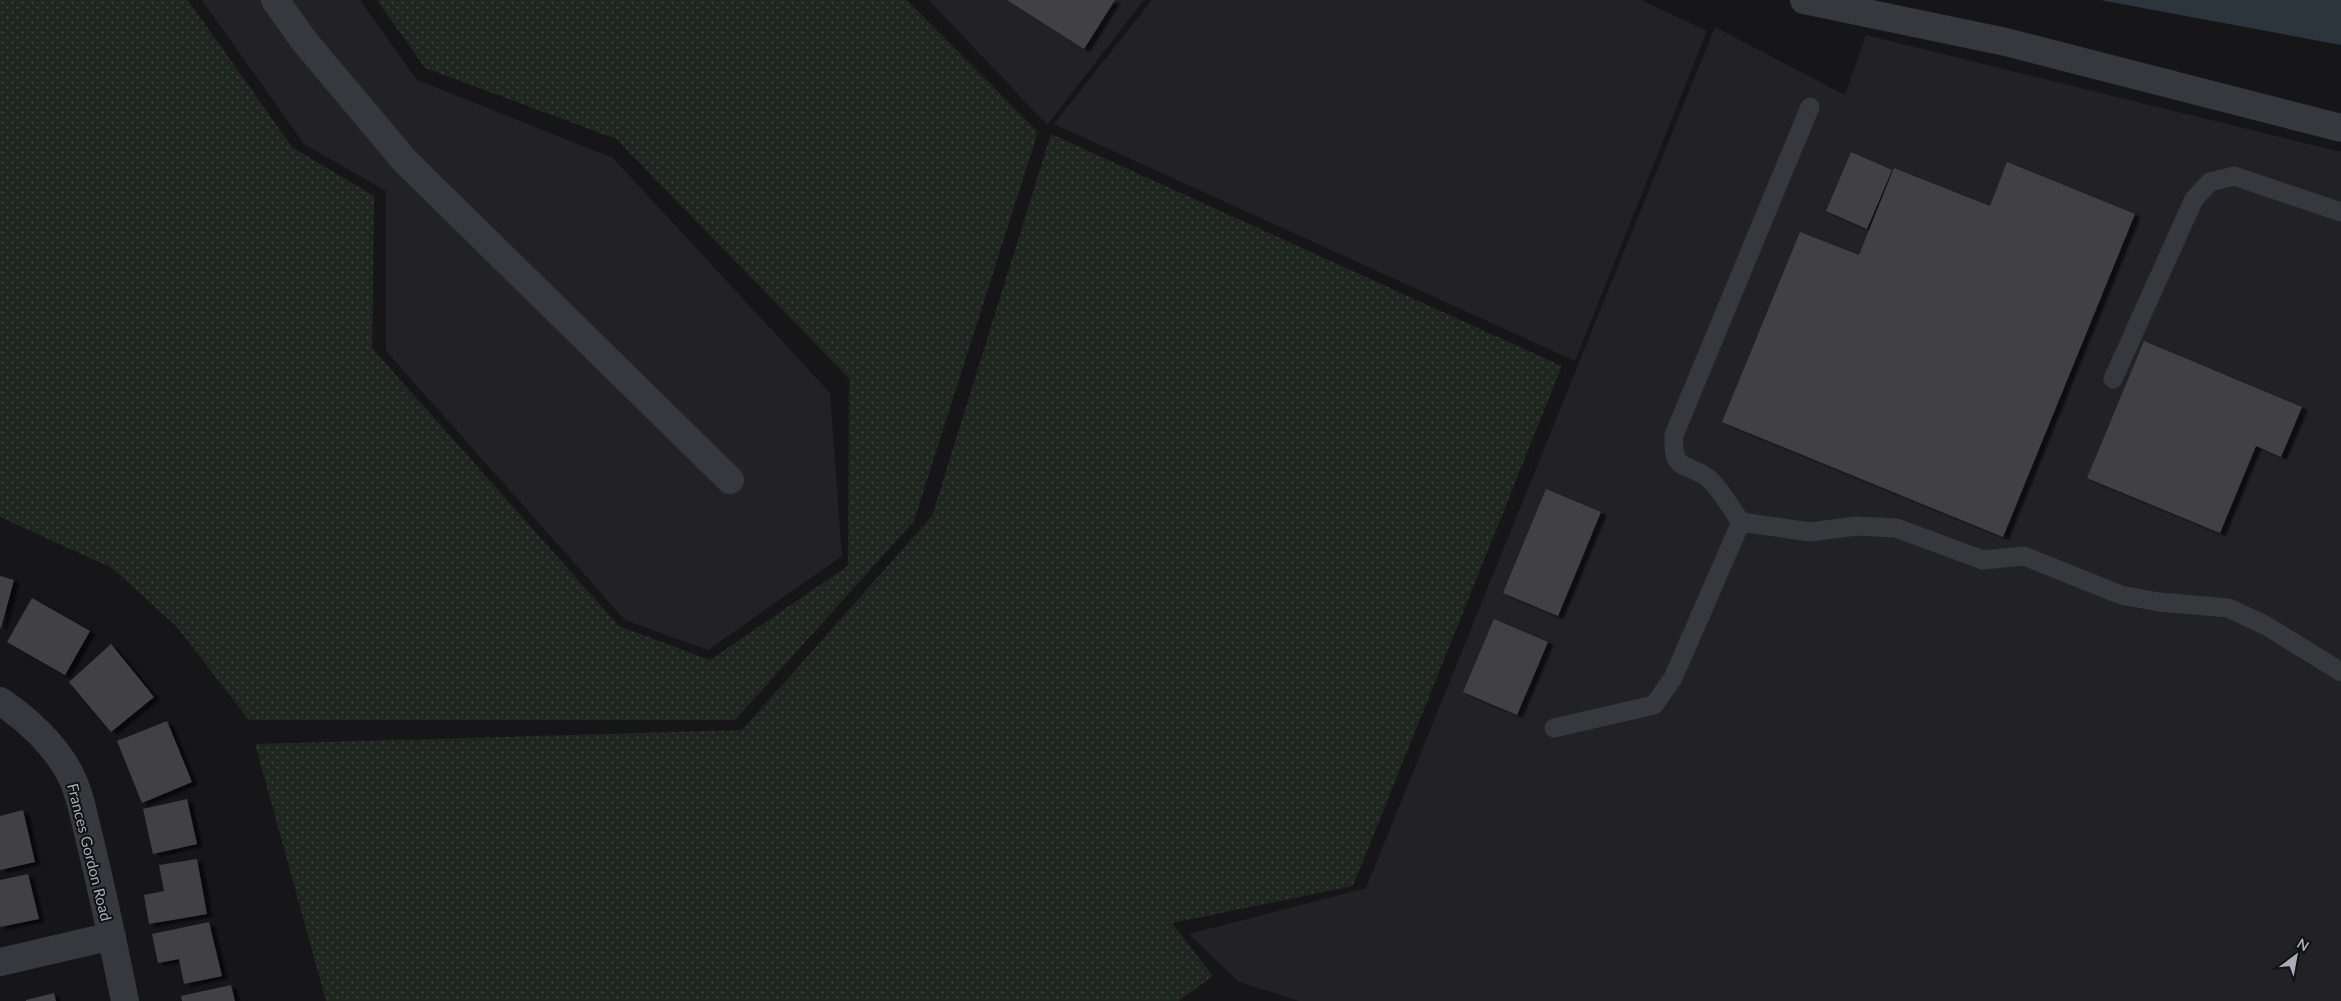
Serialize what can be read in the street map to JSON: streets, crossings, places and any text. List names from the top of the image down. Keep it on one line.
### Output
{"streets":{"street":["Frances Gordon Road"]},"north":"top right"}
